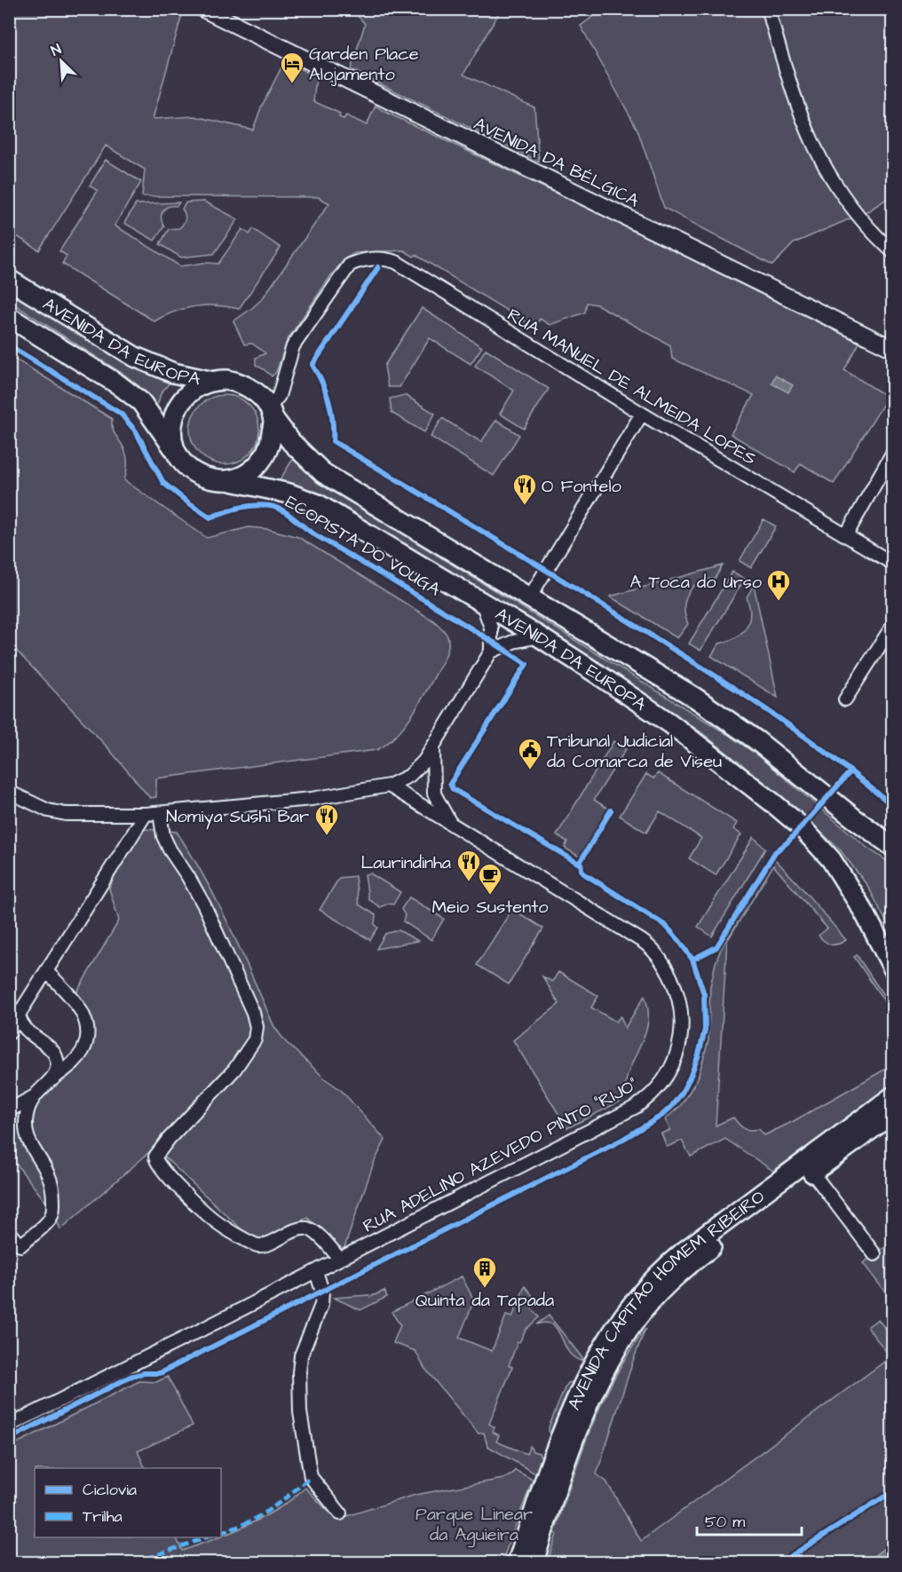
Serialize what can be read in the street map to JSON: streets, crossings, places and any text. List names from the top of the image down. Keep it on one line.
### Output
{"streets":{"main road":["AVENIDA DA BÉLGICA","AVENIDA DA EUROPA","AVENIDA CAPITÃO HOMEM RIBEIRO"],"street":["RUA MANUEL DE ALMEIDA LOPES","RUA ADELINO AZEVEDO PINTO \"RIJO\""],"cycle path":["ECOPISTA DO VOUGA"]},"crossings":[["AVENIDA DA EUROPA","RUA MANUEL DE ALMEIDA LOPES"]],"parks":["Parque Linear da Aguieira"],"places":{"hotel":["Garden Place Alojamento"],"restaurant":["O Fontelo","Nomiya Sushi Bar","Laurindinha"],"hospital":["A Toca do Urso"],"public building":["Tribunal Judicial da Comarca de Viseu"],"cafe":["Meio Sustento"],"building":["Quinta da Tapada"]},"legend":["Ciclovia","Trilha"],"scale_bar":"50 m","north":"top left"}
